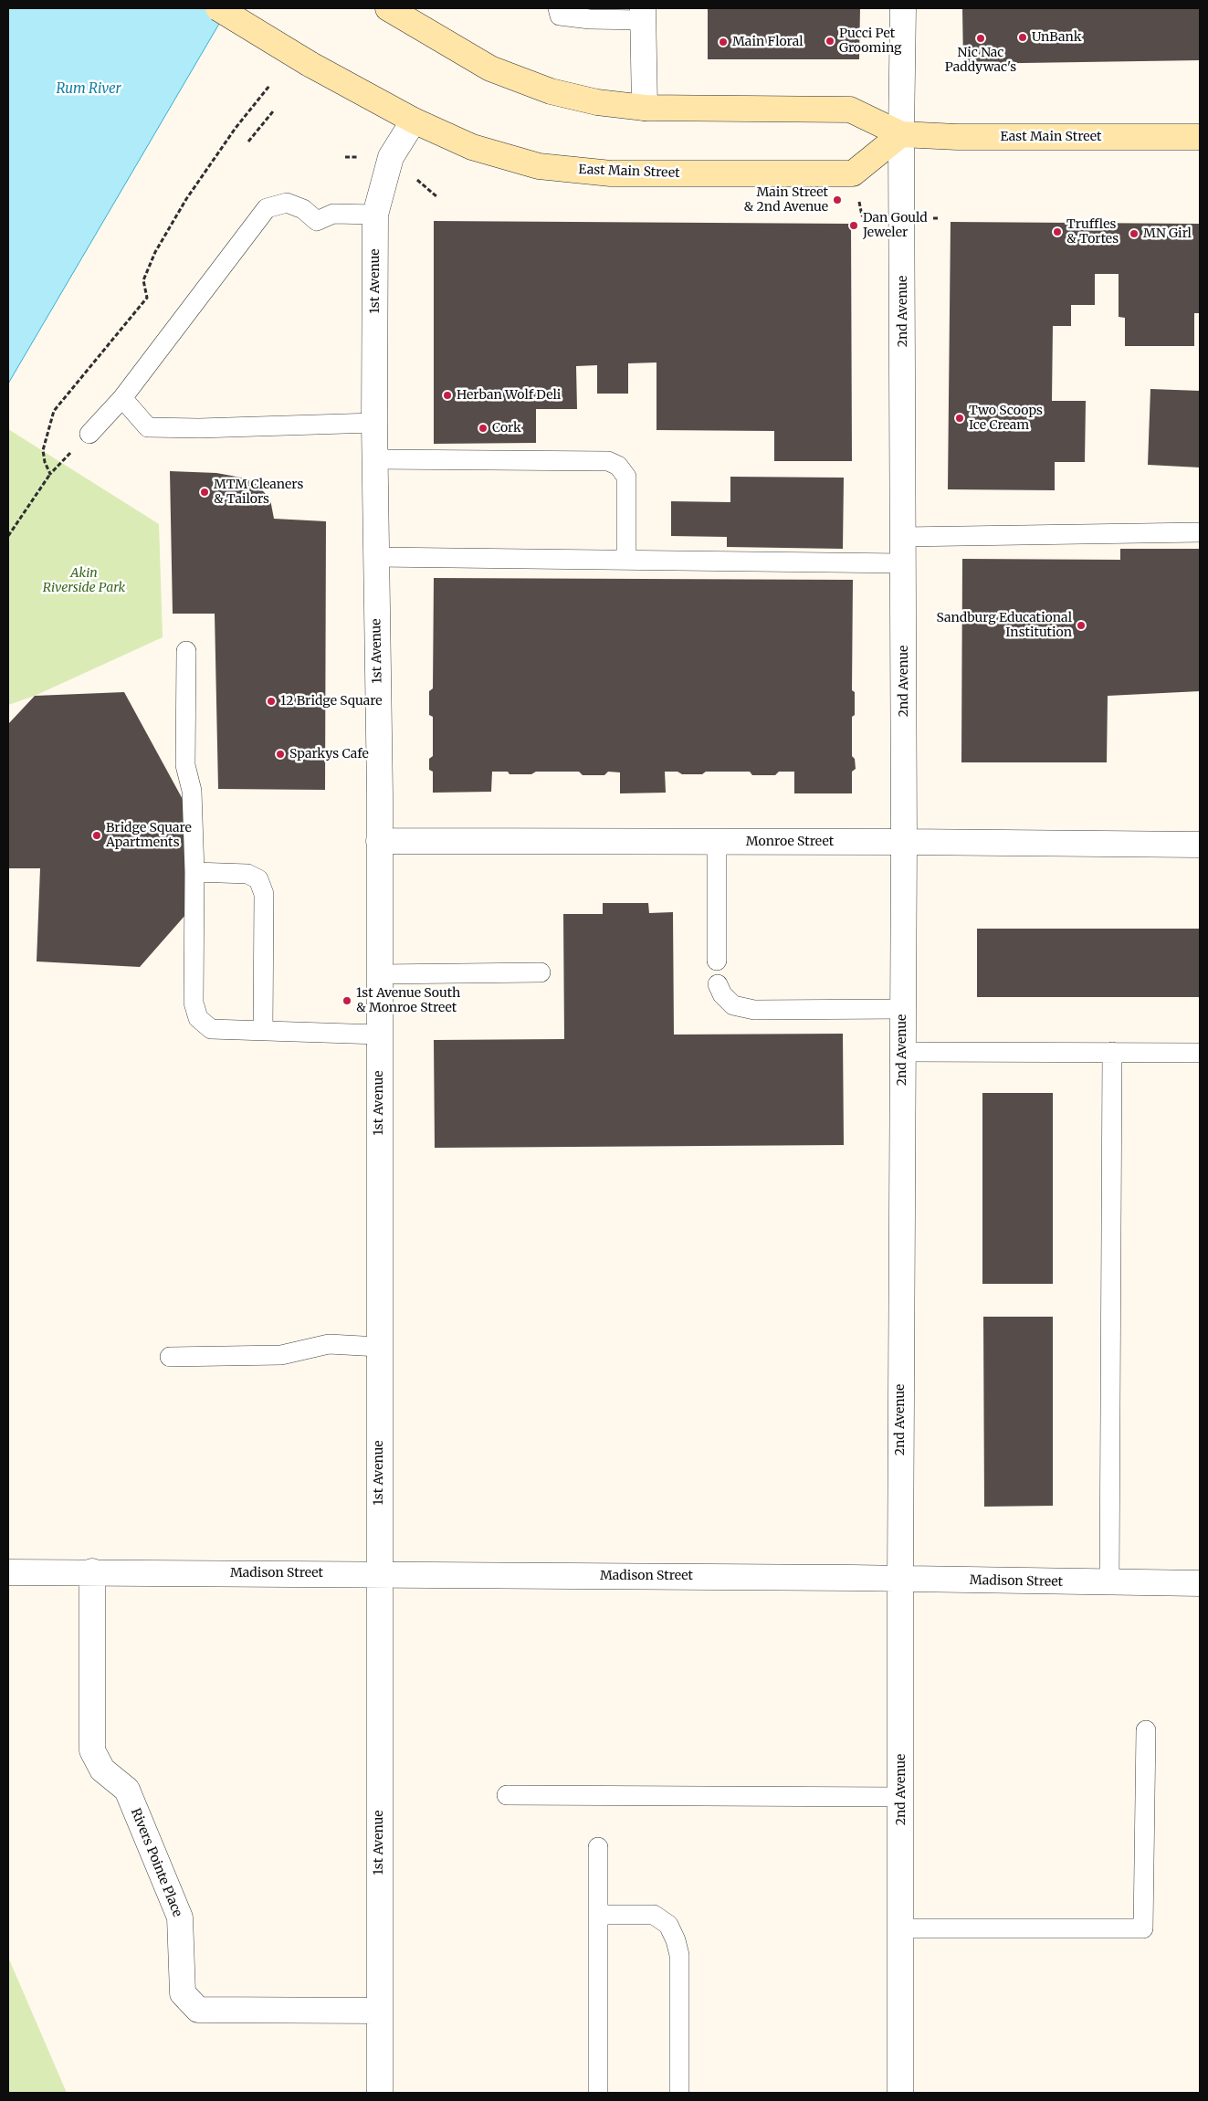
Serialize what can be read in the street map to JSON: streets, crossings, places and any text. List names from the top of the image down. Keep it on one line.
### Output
{"streets":{"main road":["East Main Street"],"street":["1st Avenue","2nd Avenue","Monroe Street","Madison Street","Rivers Pointe Place"]},"crossings":[["East Main Street","1st Avenue"],["East Main Street","2nd Avenue"],["1st Avenue","Monroe Street"],["1st Avenue","Madison Street"],["1st Avenue","Rivers Pointe Place"],["2nd Avenue","Monroe Street"],["2nd Avenue","Madison Street"],["Madison Street","Rivers Pointe Place"]],"water":["Rum River"],"parks":["Akin Riverside Park"],"places":["UnBank","Nic Nac Paddywac's","Pucci Pet Grooming","Main Floral","Main Street & 2nd Avenue","Dan Gould Jeweler","Truffles & Tortes","MN Girl","Herban Wolf Deli","Two Scoops Ice Cream","Cork","MTM Cleaners & Tailors","Sandburg Educational Institution","12 Bridge Square","Sparkys Cafe","Bridge Square Apartments","1st Avenue South & Monroe Street"]}
